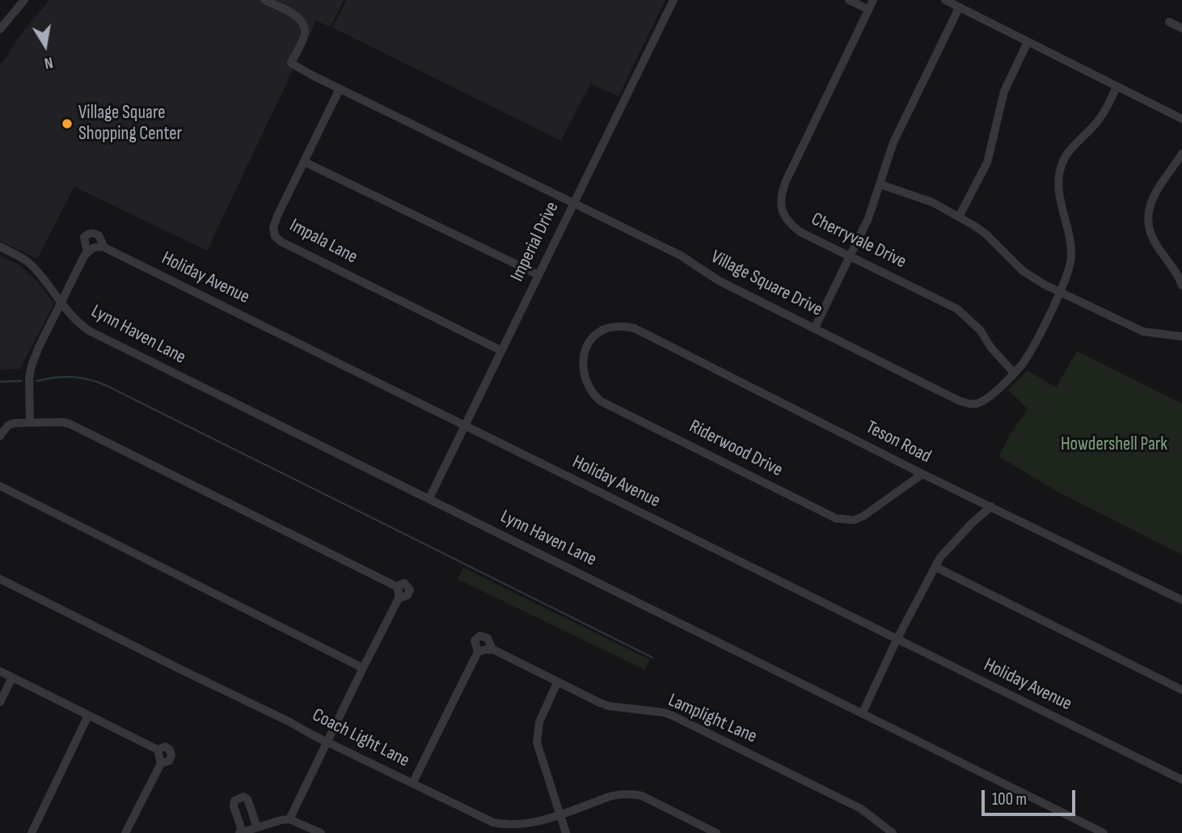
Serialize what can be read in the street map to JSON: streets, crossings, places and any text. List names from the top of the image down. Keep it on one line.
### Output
{"streets":{"street":["Cherryvale Drive","Impala Lane","Imperial Drive","Holiday Avenue","Village Square Drive","Lynn Haven Lane","Teson Road","Riderwood Drive","Lamplight Lane","Coach Light Lane"]},"crossings":[["Cherryvale Drive","Village Square Drive"],["Impala Lane","Imperial Drive"],["Impala Lane","Village Square Drive"],["Imperial Drive","Holiday Avenue"],["Imperial Drive","Village Square Drive"],["Imperial Drive","Lynn Haven Lane"],["Teson Road","Riderwood Drive"]],"parks":["Howdershell Park"],"places":["Village Square Shopping Center"],"scale_bar":"100 m","north":"bottom"}
